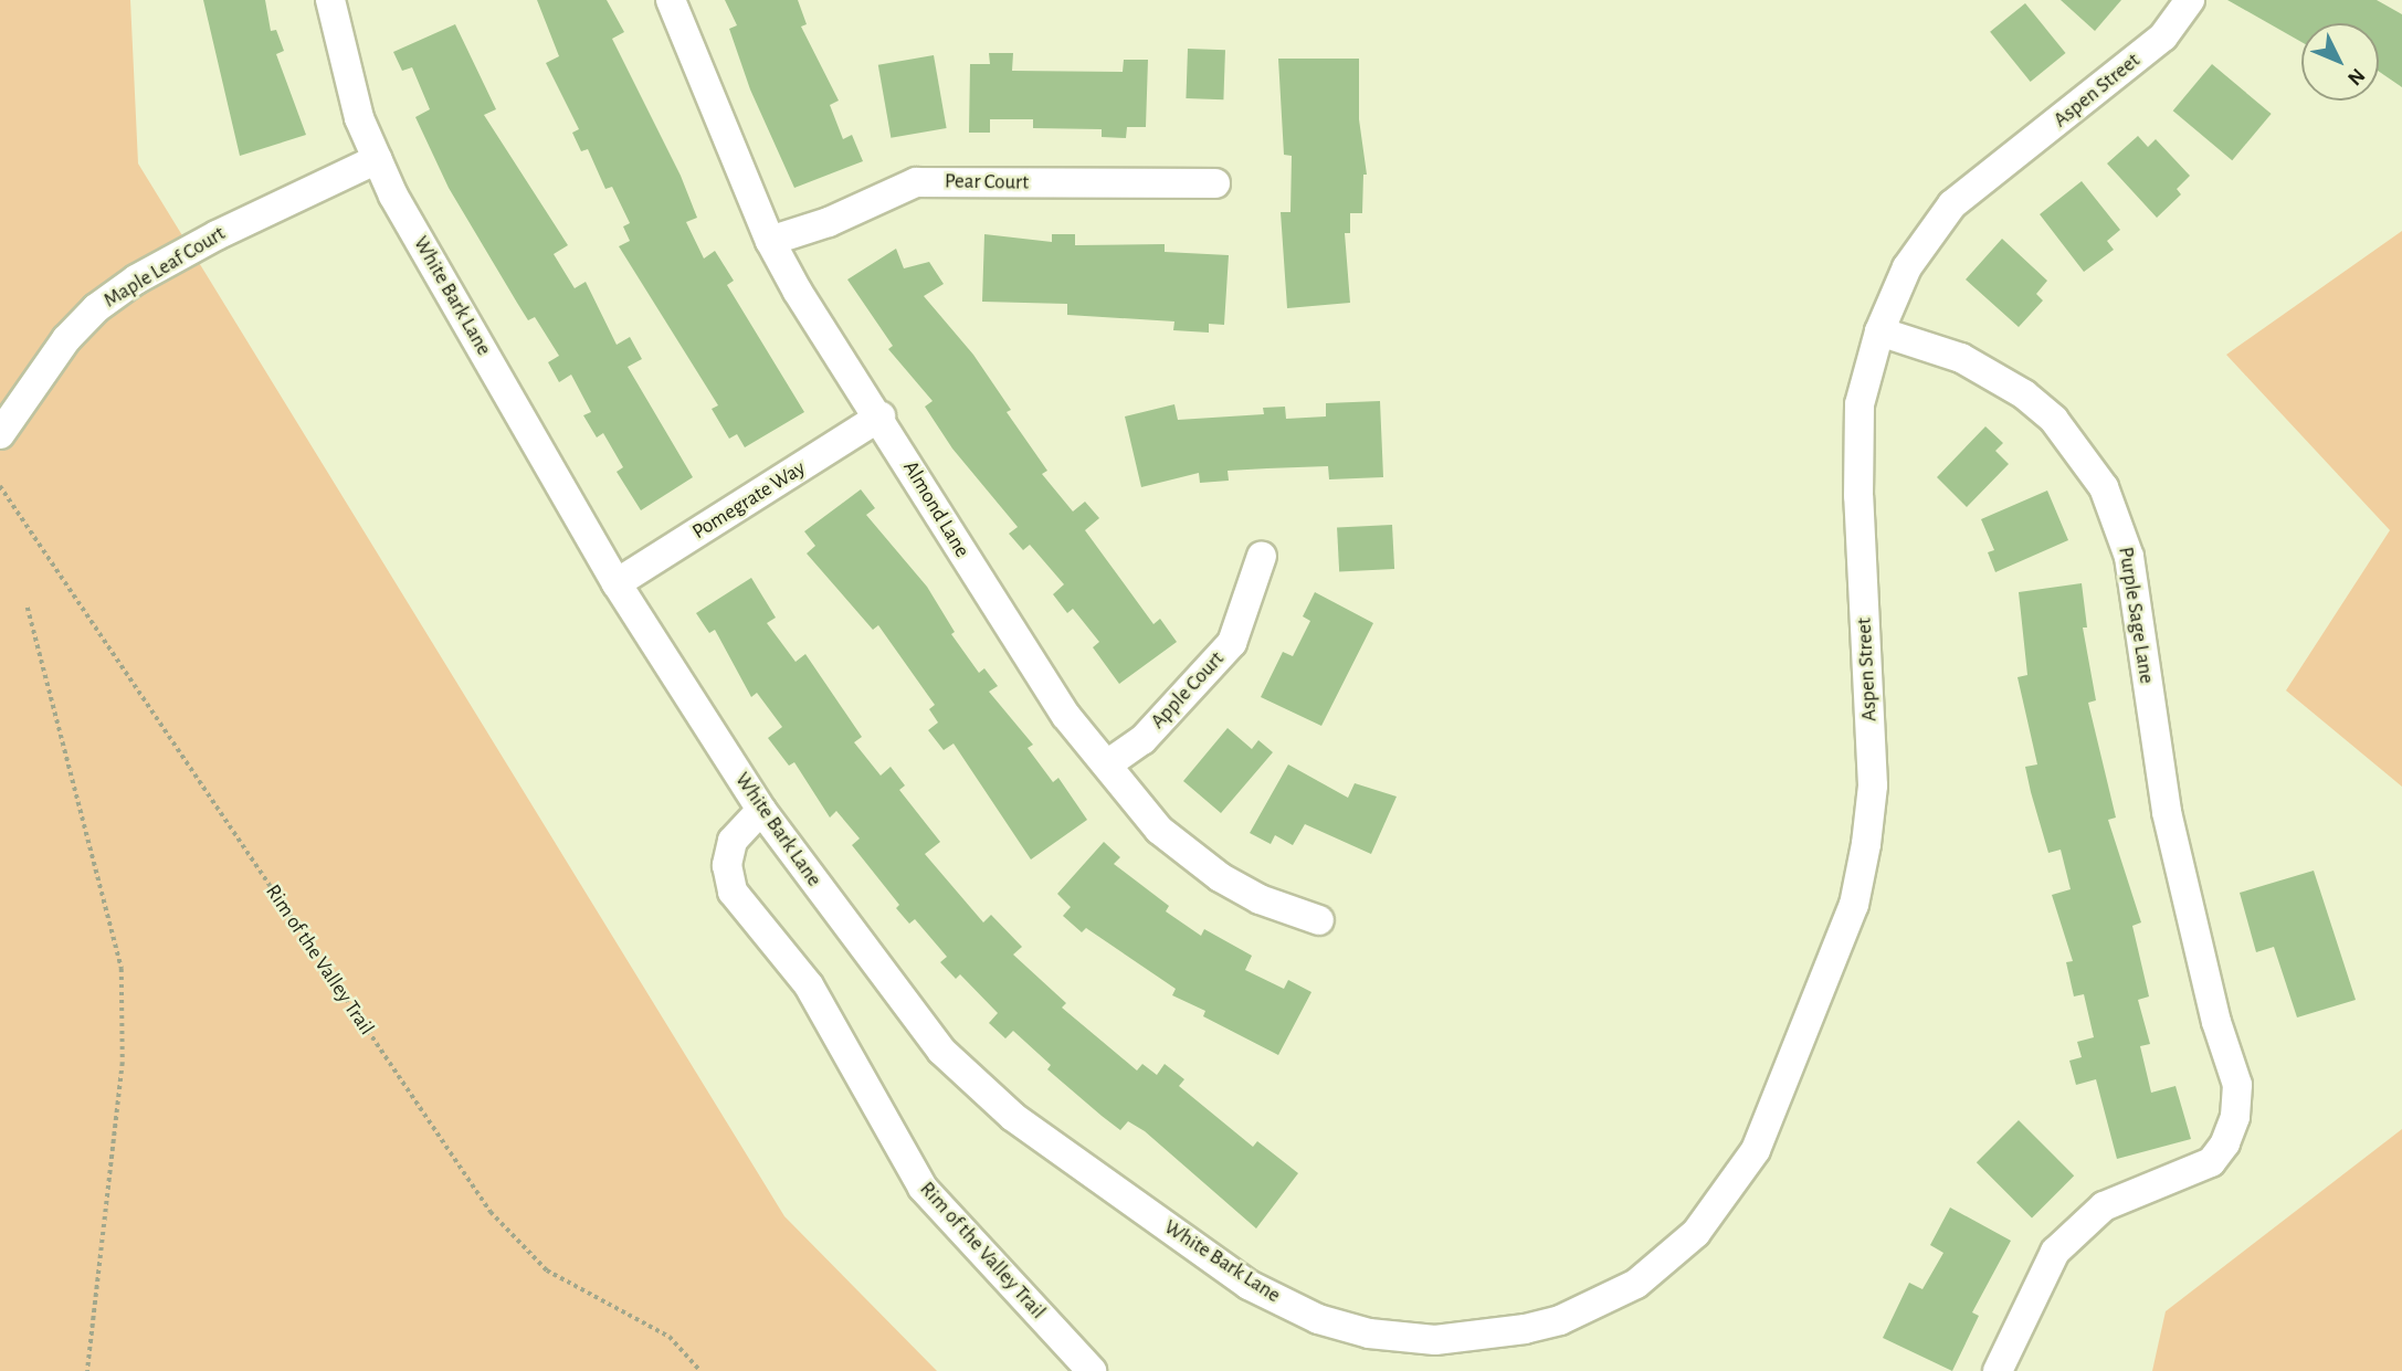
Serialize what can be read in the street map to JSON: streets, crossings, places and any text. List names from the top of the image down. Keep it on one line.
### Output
{"streets":{"street":["Aspen Street","Pear Court","Maple Leaf Court","White Bark Lane","Pomegrate Way","Almond Lane","Purple Sage Lane","Apple Court","Rim of the Valley Trail"]},"crossings":[["Aspen Street","White Bark Lane"],["Aspen Street","Purple Sage Lane"],["Pear Court","Almond Lane"],["Maple Leaf Court","White Bark Lane"],["White Bark Lane","Pomegrate Way"],["White Bark Lane","Rim of the Valley Trail"],["Pomegrate Way","Almond Lane"],["Almond Lane","Apple Court"]],"north":"bottom right"}
